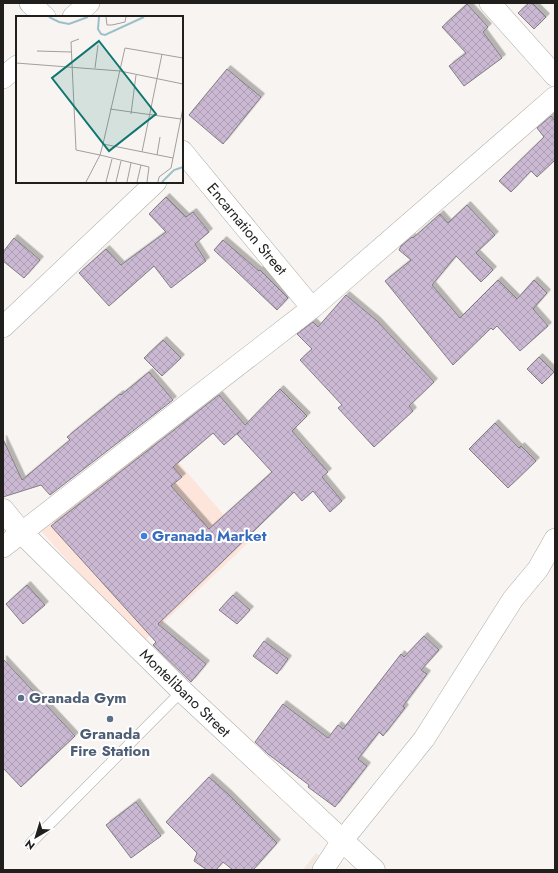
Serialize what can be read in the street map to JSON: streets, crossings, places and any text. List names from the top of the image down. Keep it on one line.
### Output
{"streets":{"main road":["Montelibano Street"],"street":["Encarnation Street"]},"places":["Granada Market","Granada Gym","Granada Fire Station"],"north":"bottom left"}
